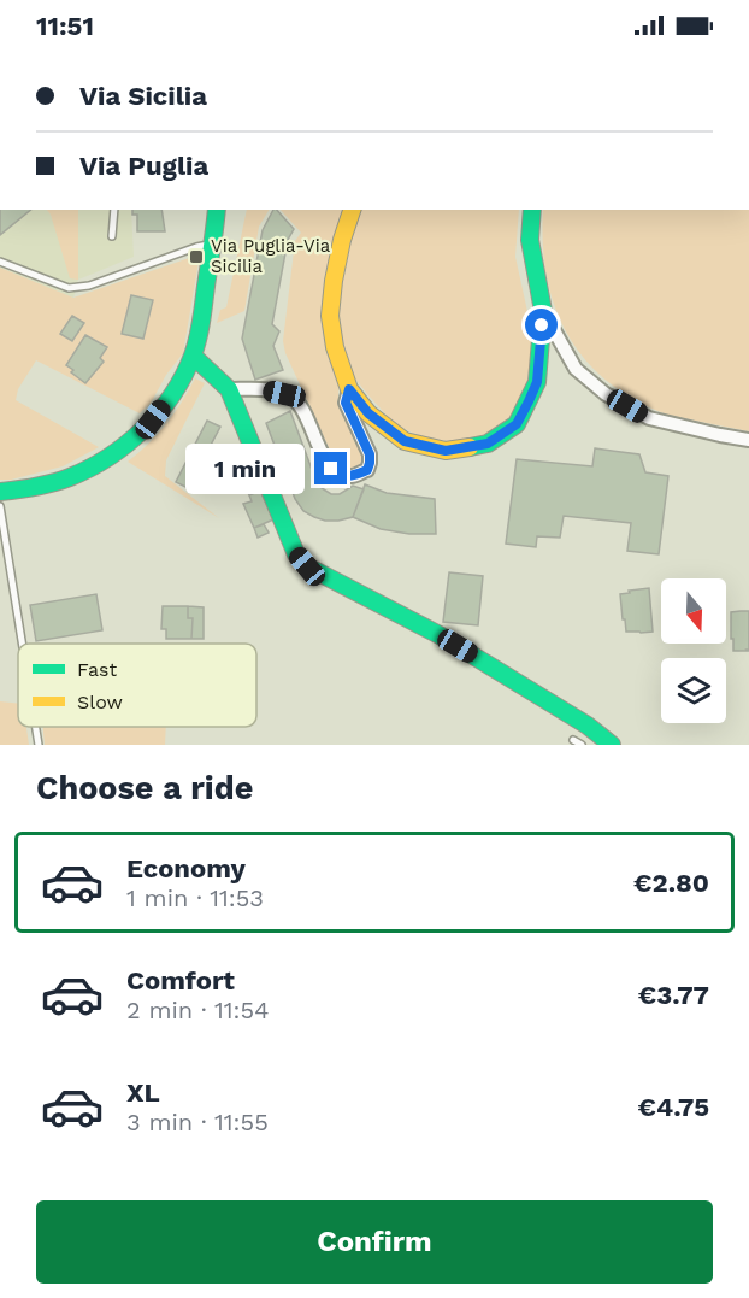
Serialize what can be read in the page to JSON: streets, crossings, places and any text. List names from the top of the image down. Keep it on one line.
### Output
{"places":{"transit":["Via Puglia-Via Sicilia"]},"legend":["Fast","Slow"],"north":"bottom","page":{"status":"11:51","banner":["Via Sicilia","Via Puglia"],"bubble":"1 min","heading":"Choose a ride","list":[{"name":"Economy","note":"1 min · 11:53","value":"€2.80"},{"name":"Comfort","note":"2 min · 11:54","value":"€3.77"},{"name":"XL","note":"3 min · 11:55","value":"€4.75"}],"buttons":"Confirm"}}
